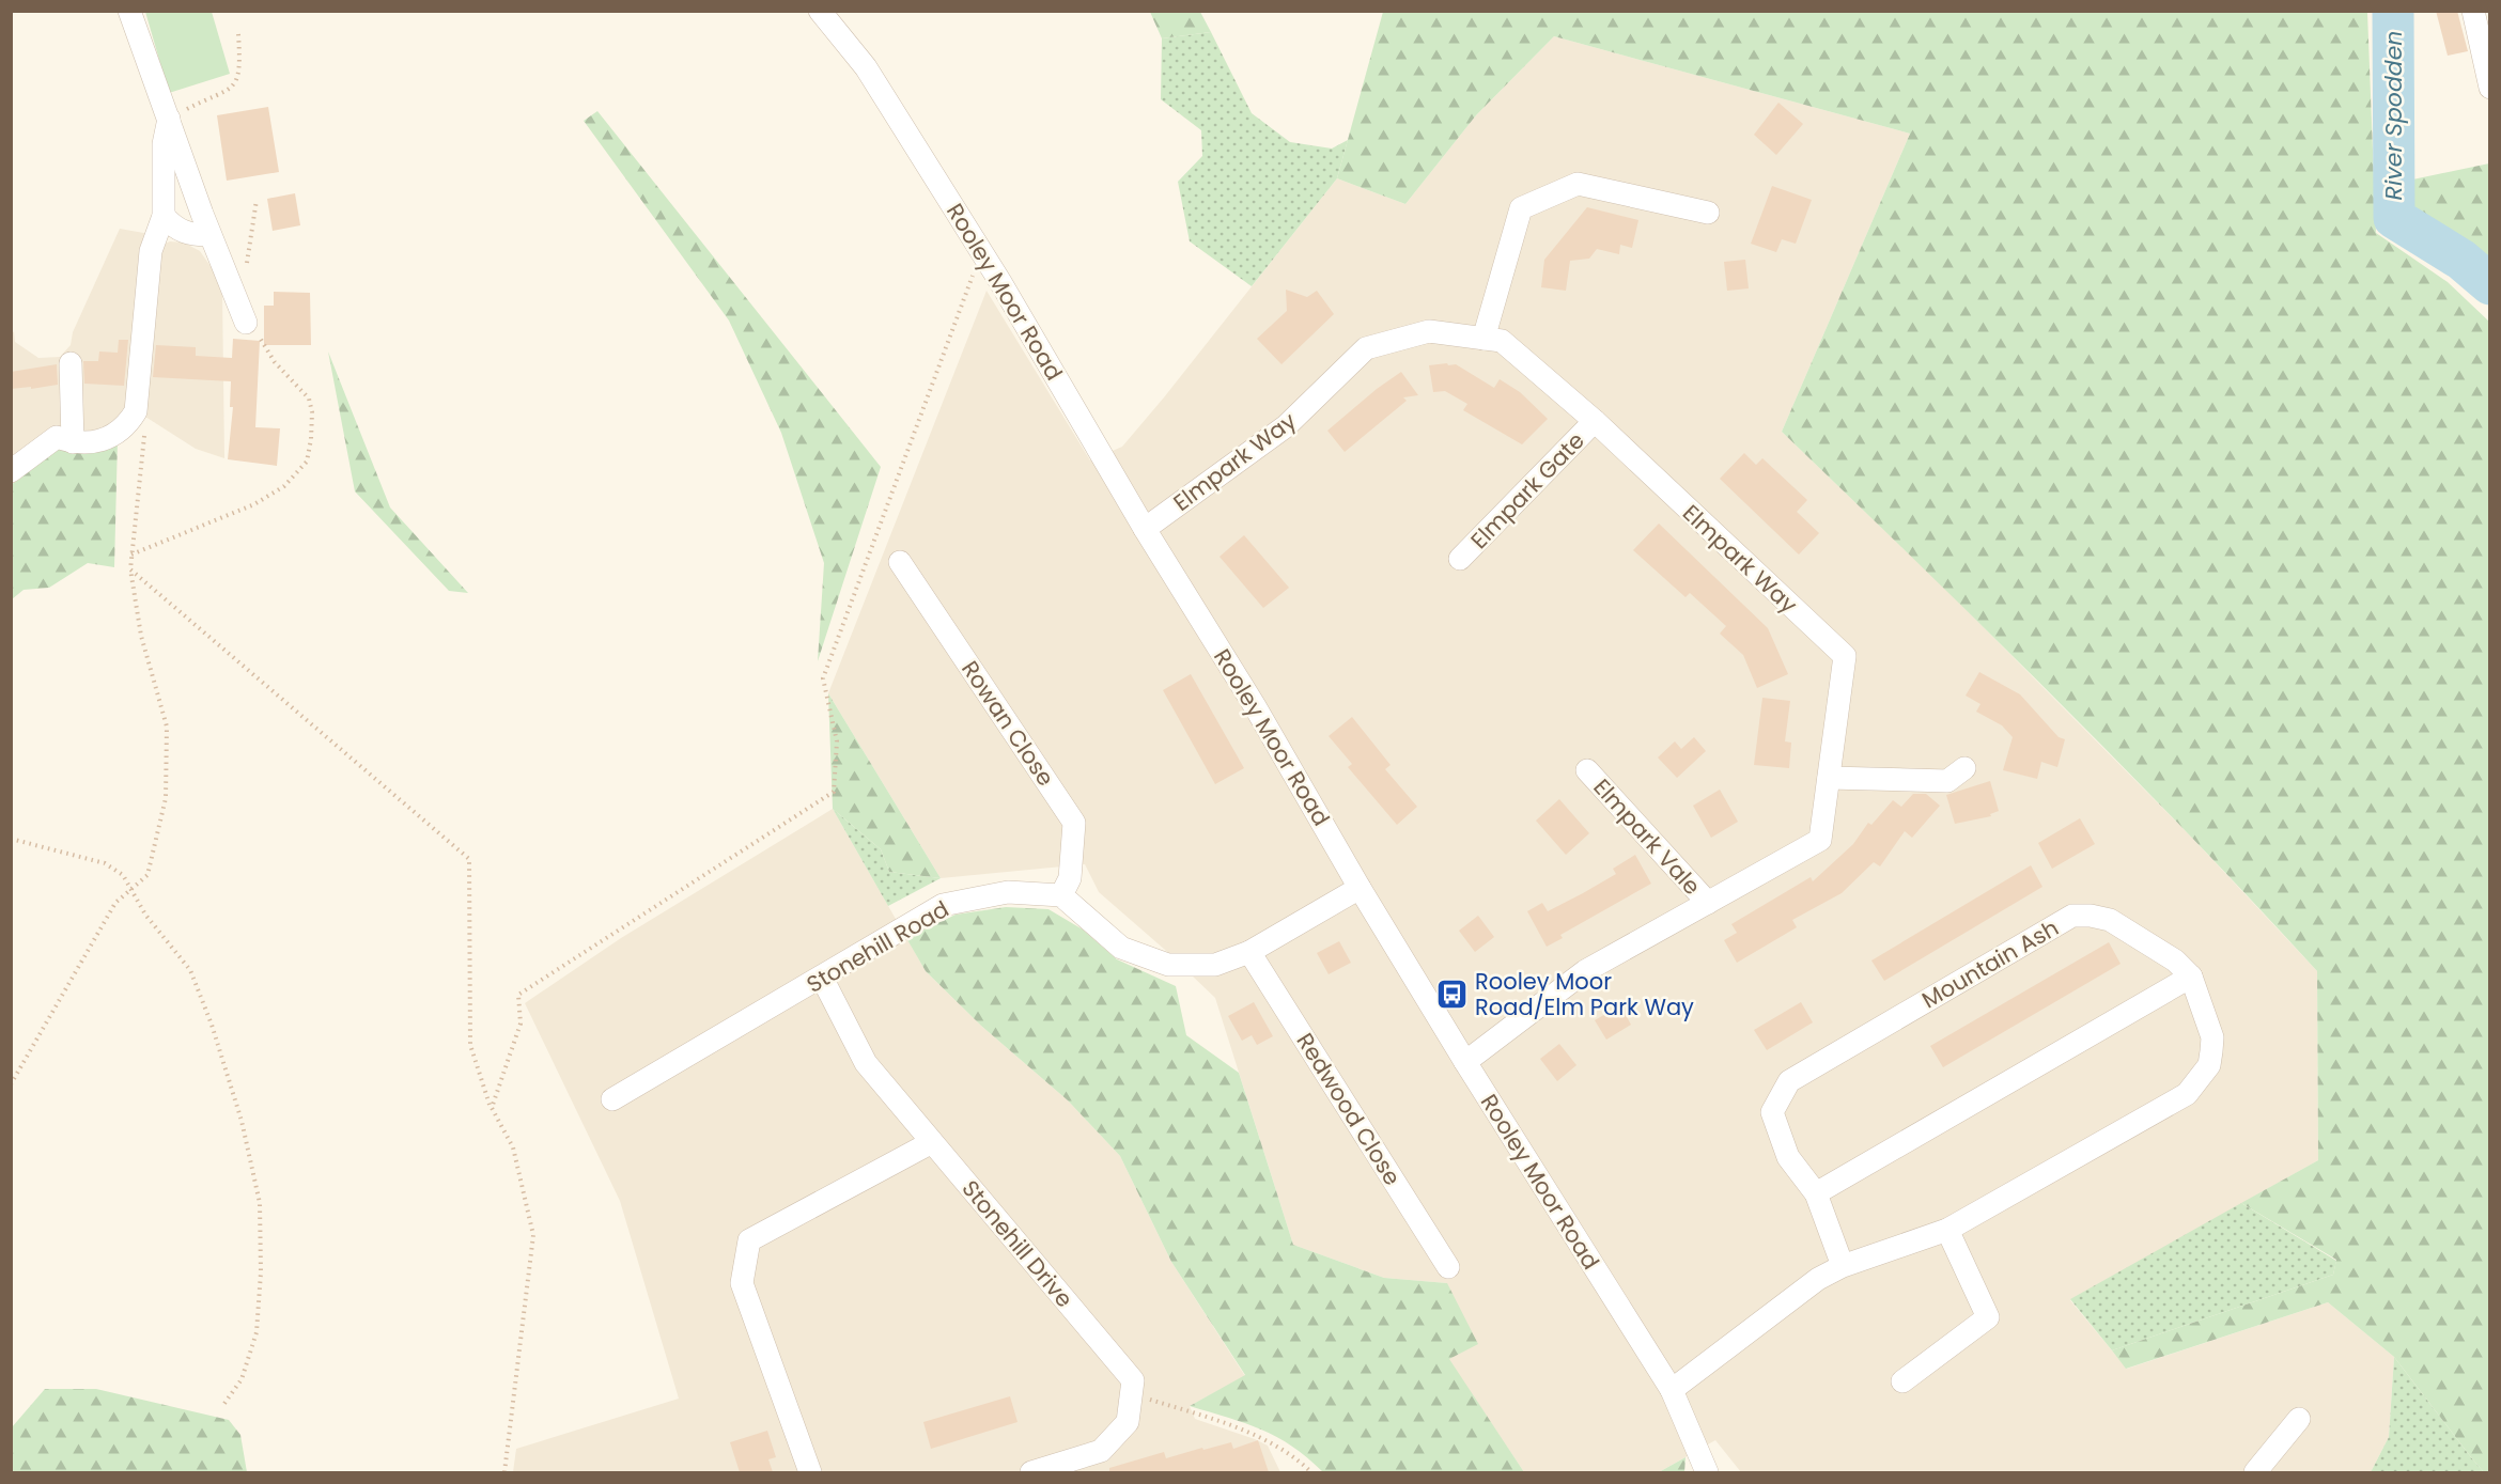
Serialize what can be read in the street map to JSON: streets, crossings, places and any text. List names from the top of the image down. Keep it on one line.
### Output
{"streets":{"street":["Rooley Moor Road","Elmpark Way","Elmpark Gate","Rowan Close","Elmpark Vale","Stonehill Road","Mountain Ash","Redwood Close","Stonehill Drive"]},"crossings":[["Rooley Moor Road","Elmpark Way"],["Rooley Moor Road","Mountain Ash"],["Elmpark Way","Elmpark Gate"],["Elmpark Way","Elmpark Vale"],["Rowan Close","Stonehill Road"],["Stonehill Road","Stonehill Drive"]],"water":["River Spodden"],"places":{"bus stop":["Rooley Moor Road/Elm Park Way"]}}
